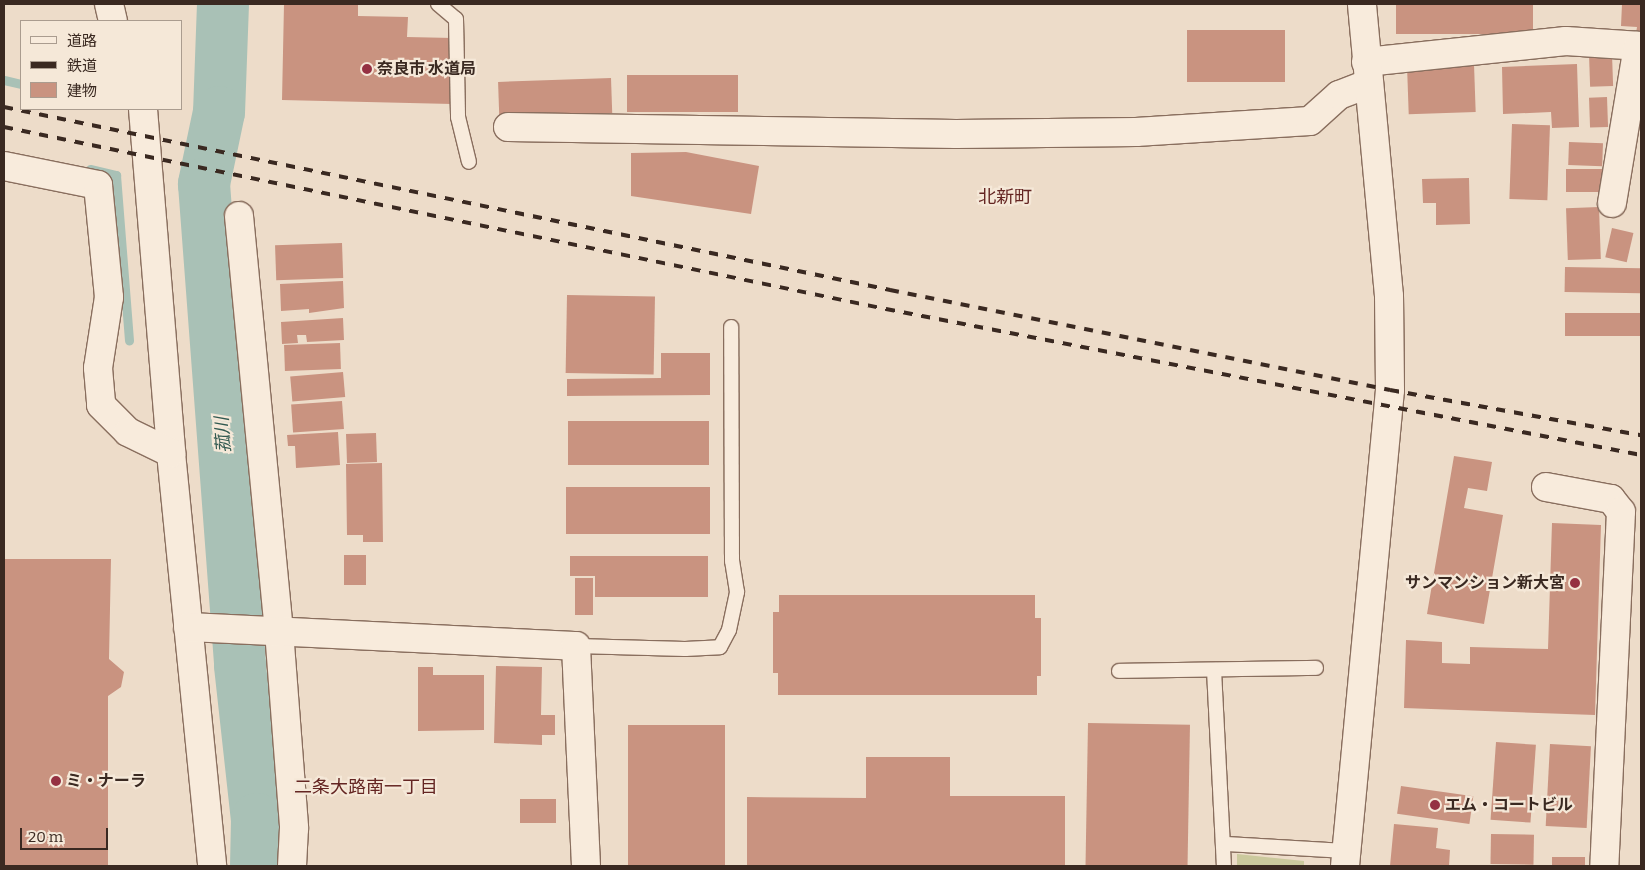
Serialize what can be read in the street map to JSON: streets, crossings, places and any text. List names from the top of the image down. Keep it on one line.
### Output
{"districts":["北新町","二条大路南一丁目"],"water":["菰川"],"places":["奈良市 水道局","サンマンション新大宮","ミ・ナーラ","エム・コートビル"],"legend":["道路","鉄道","建物"],"scale_bar":"20 m"}
